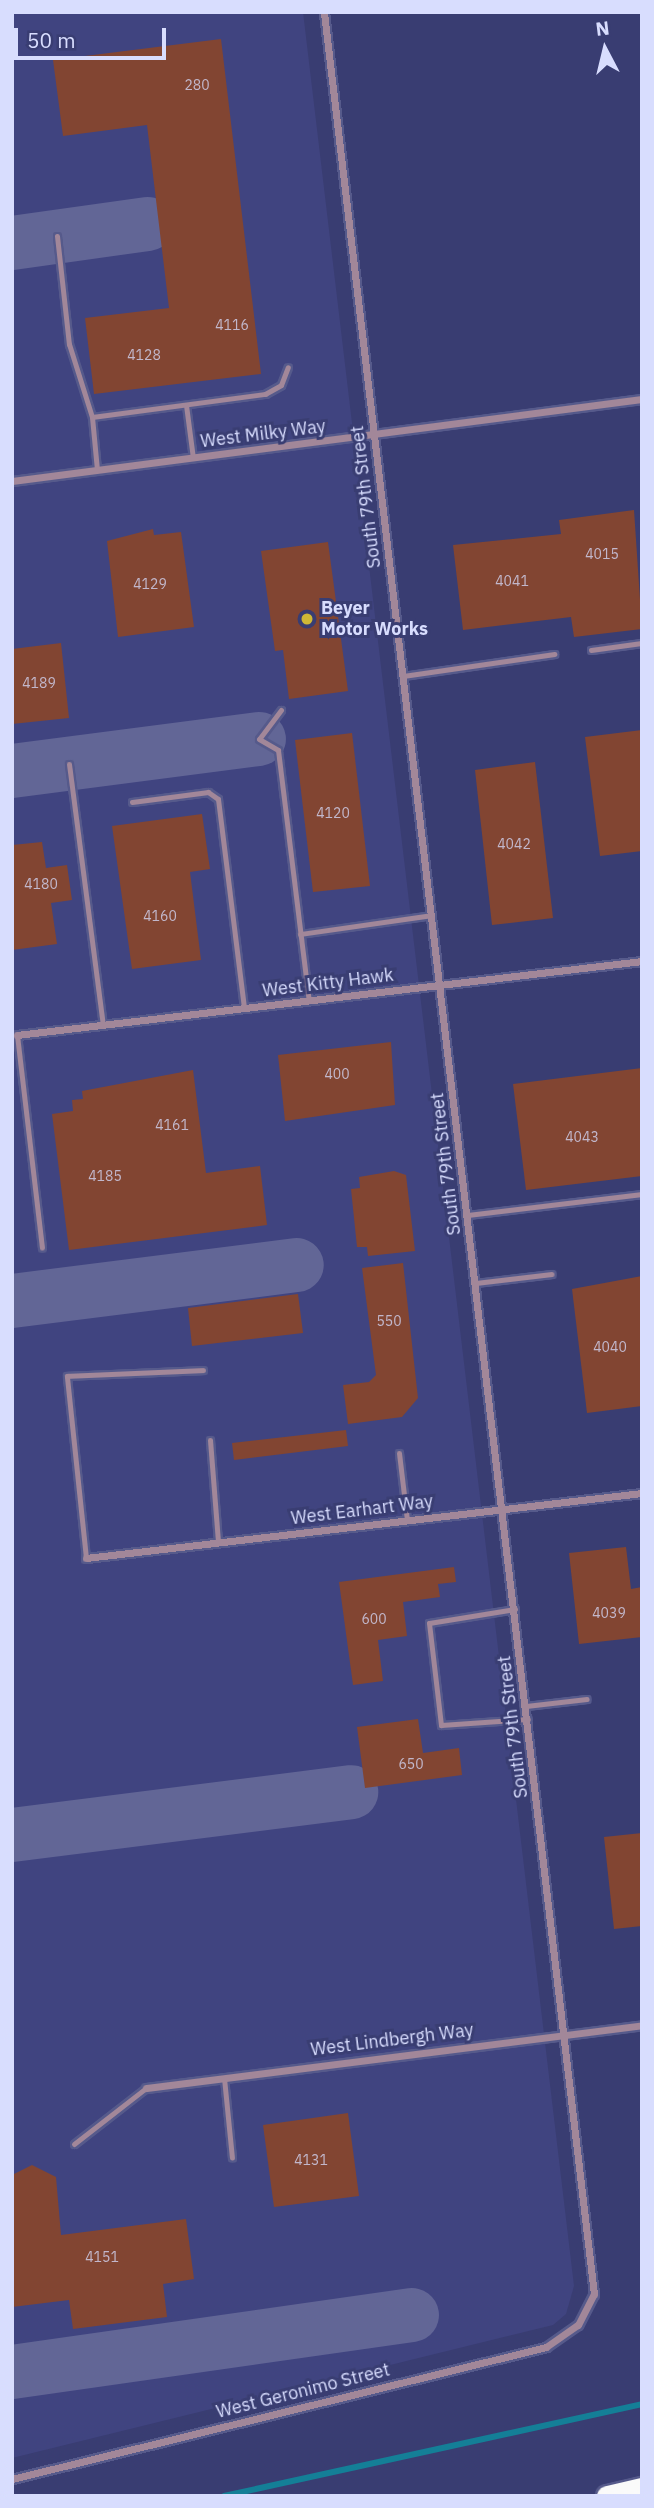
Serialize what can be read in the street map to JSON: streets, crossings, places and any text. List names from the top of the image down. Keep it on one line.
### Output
{"streets":{"street":["West Milky Way","South 79th Street","West Kitty Hawk","West Earhart Way","West Lindbergh Way","West Geronimo Street"]},"crossings":[["West Milky Way","South 79th Street"],["South 79th Street","West Kitty Hawk"],["South 79th Street","West Earhart Way"],["South 79th Street","West Lindbergh Way"],["South 79th Street","West Geronimo Street"]],"places":["Beyer Motor Works"],"house_numbers":["280","4116","4128","4015","4041","4129","4189","4120","4042","4180","4160","400","4161","4043","4185","550","4040","4039","600","650","4131","4151"],"scale_bar":"50 m","north":"top"}
